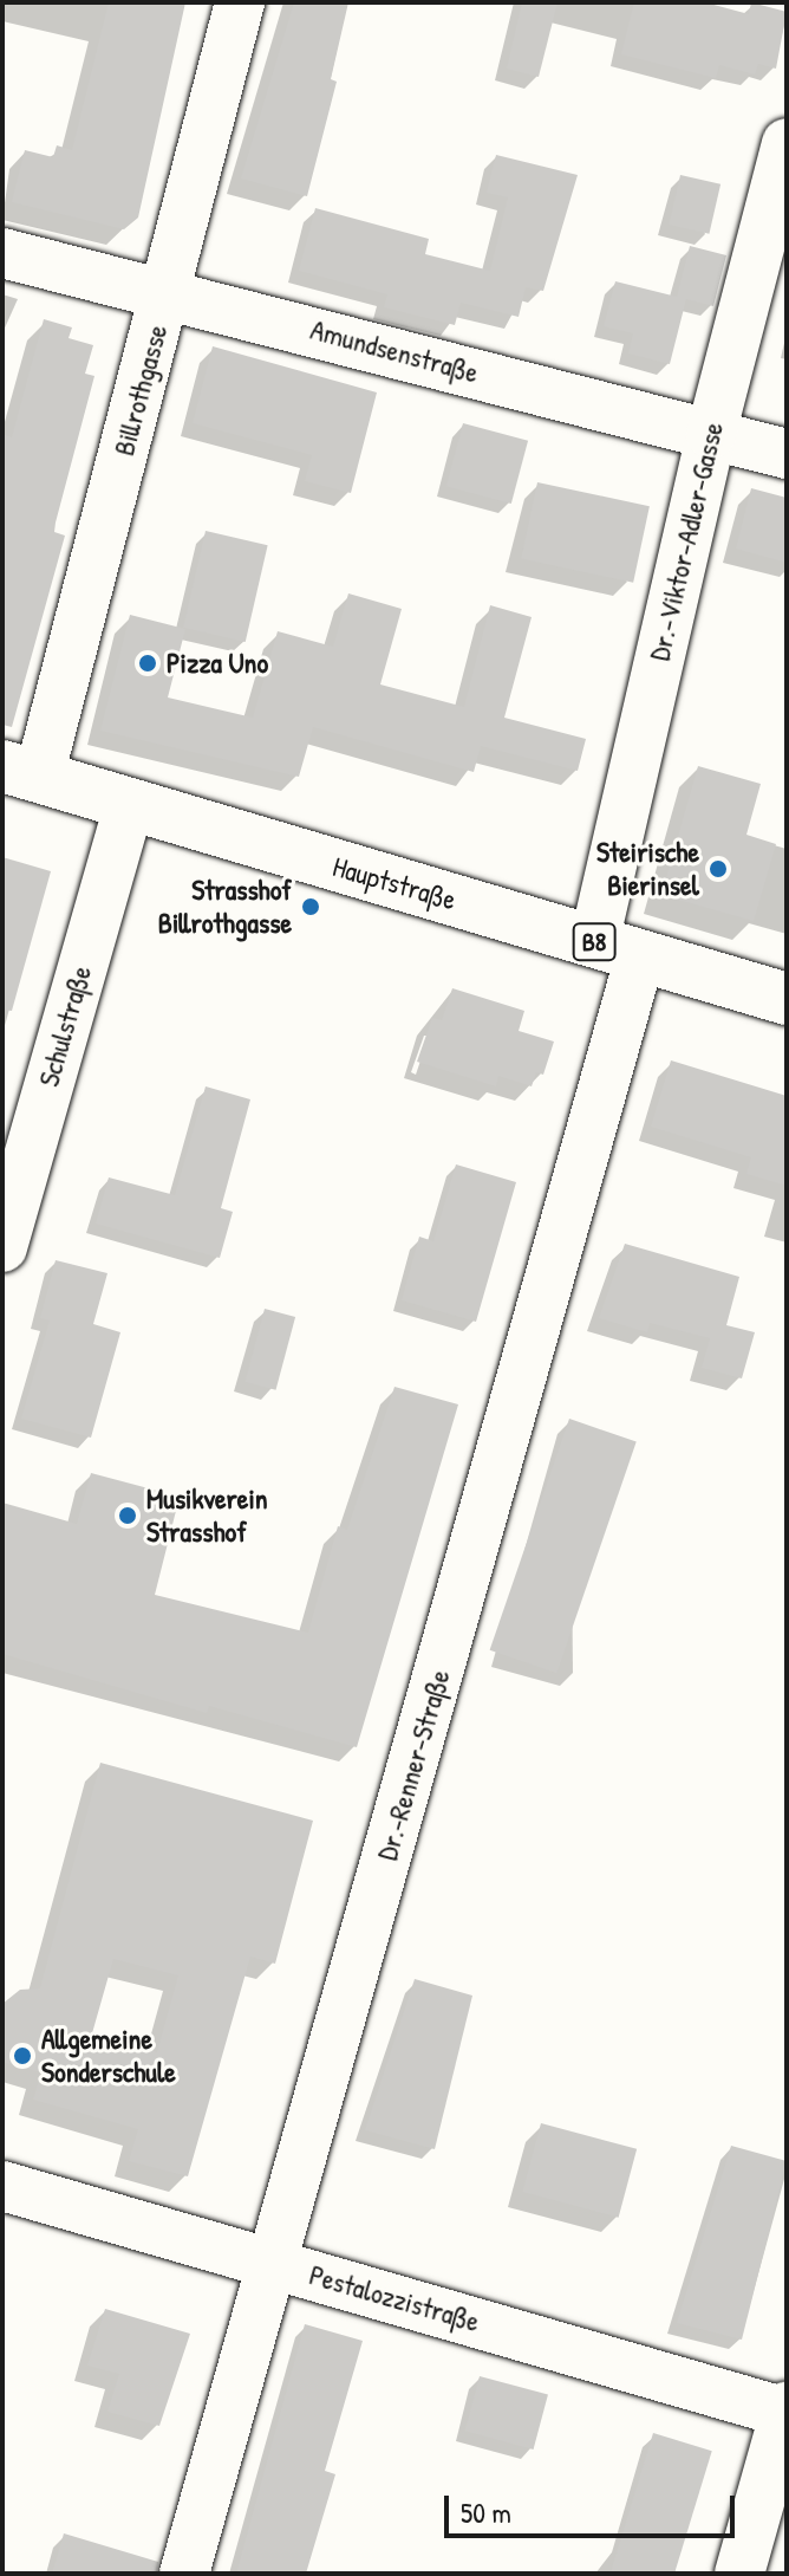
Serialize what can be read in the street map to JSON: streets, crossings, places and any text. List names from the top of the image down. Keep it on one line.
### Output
{"streets":{"main road":["Hauptstraße","B8"],"street":["Amundsenstraße","Billrothgasse","Dr.-Viktor-Adler-Gasse","Schulstraße","Dr.-Renner-Straße","Pestalozzistraße"]},"crossings":[["Amundsenstraße","Billrothgasse"],["Amundsenstraße","Dr.-Viktor-Adler-Gasse"],["Billrothgasse","Hauptstraße"],["Dr.-Viktor-Adler-Gasse","Hauptstraße"],["Dr.-Viktor-Adler-Gasse","Dr.-Renner-Straße"],["Hauptstraße","Schulstraße"],["Hauptstraße","Dr.-Renner-Straße"],["Dr.-Renner-Straße","Pestalozzistraße"]],"places":["Pizza Uno","Steirische Bierinsel","Strasshof Billrothgasse","Musikverein Strasshof","Allgemeine Sonderschule"],"scale_bar":"50 m"}
